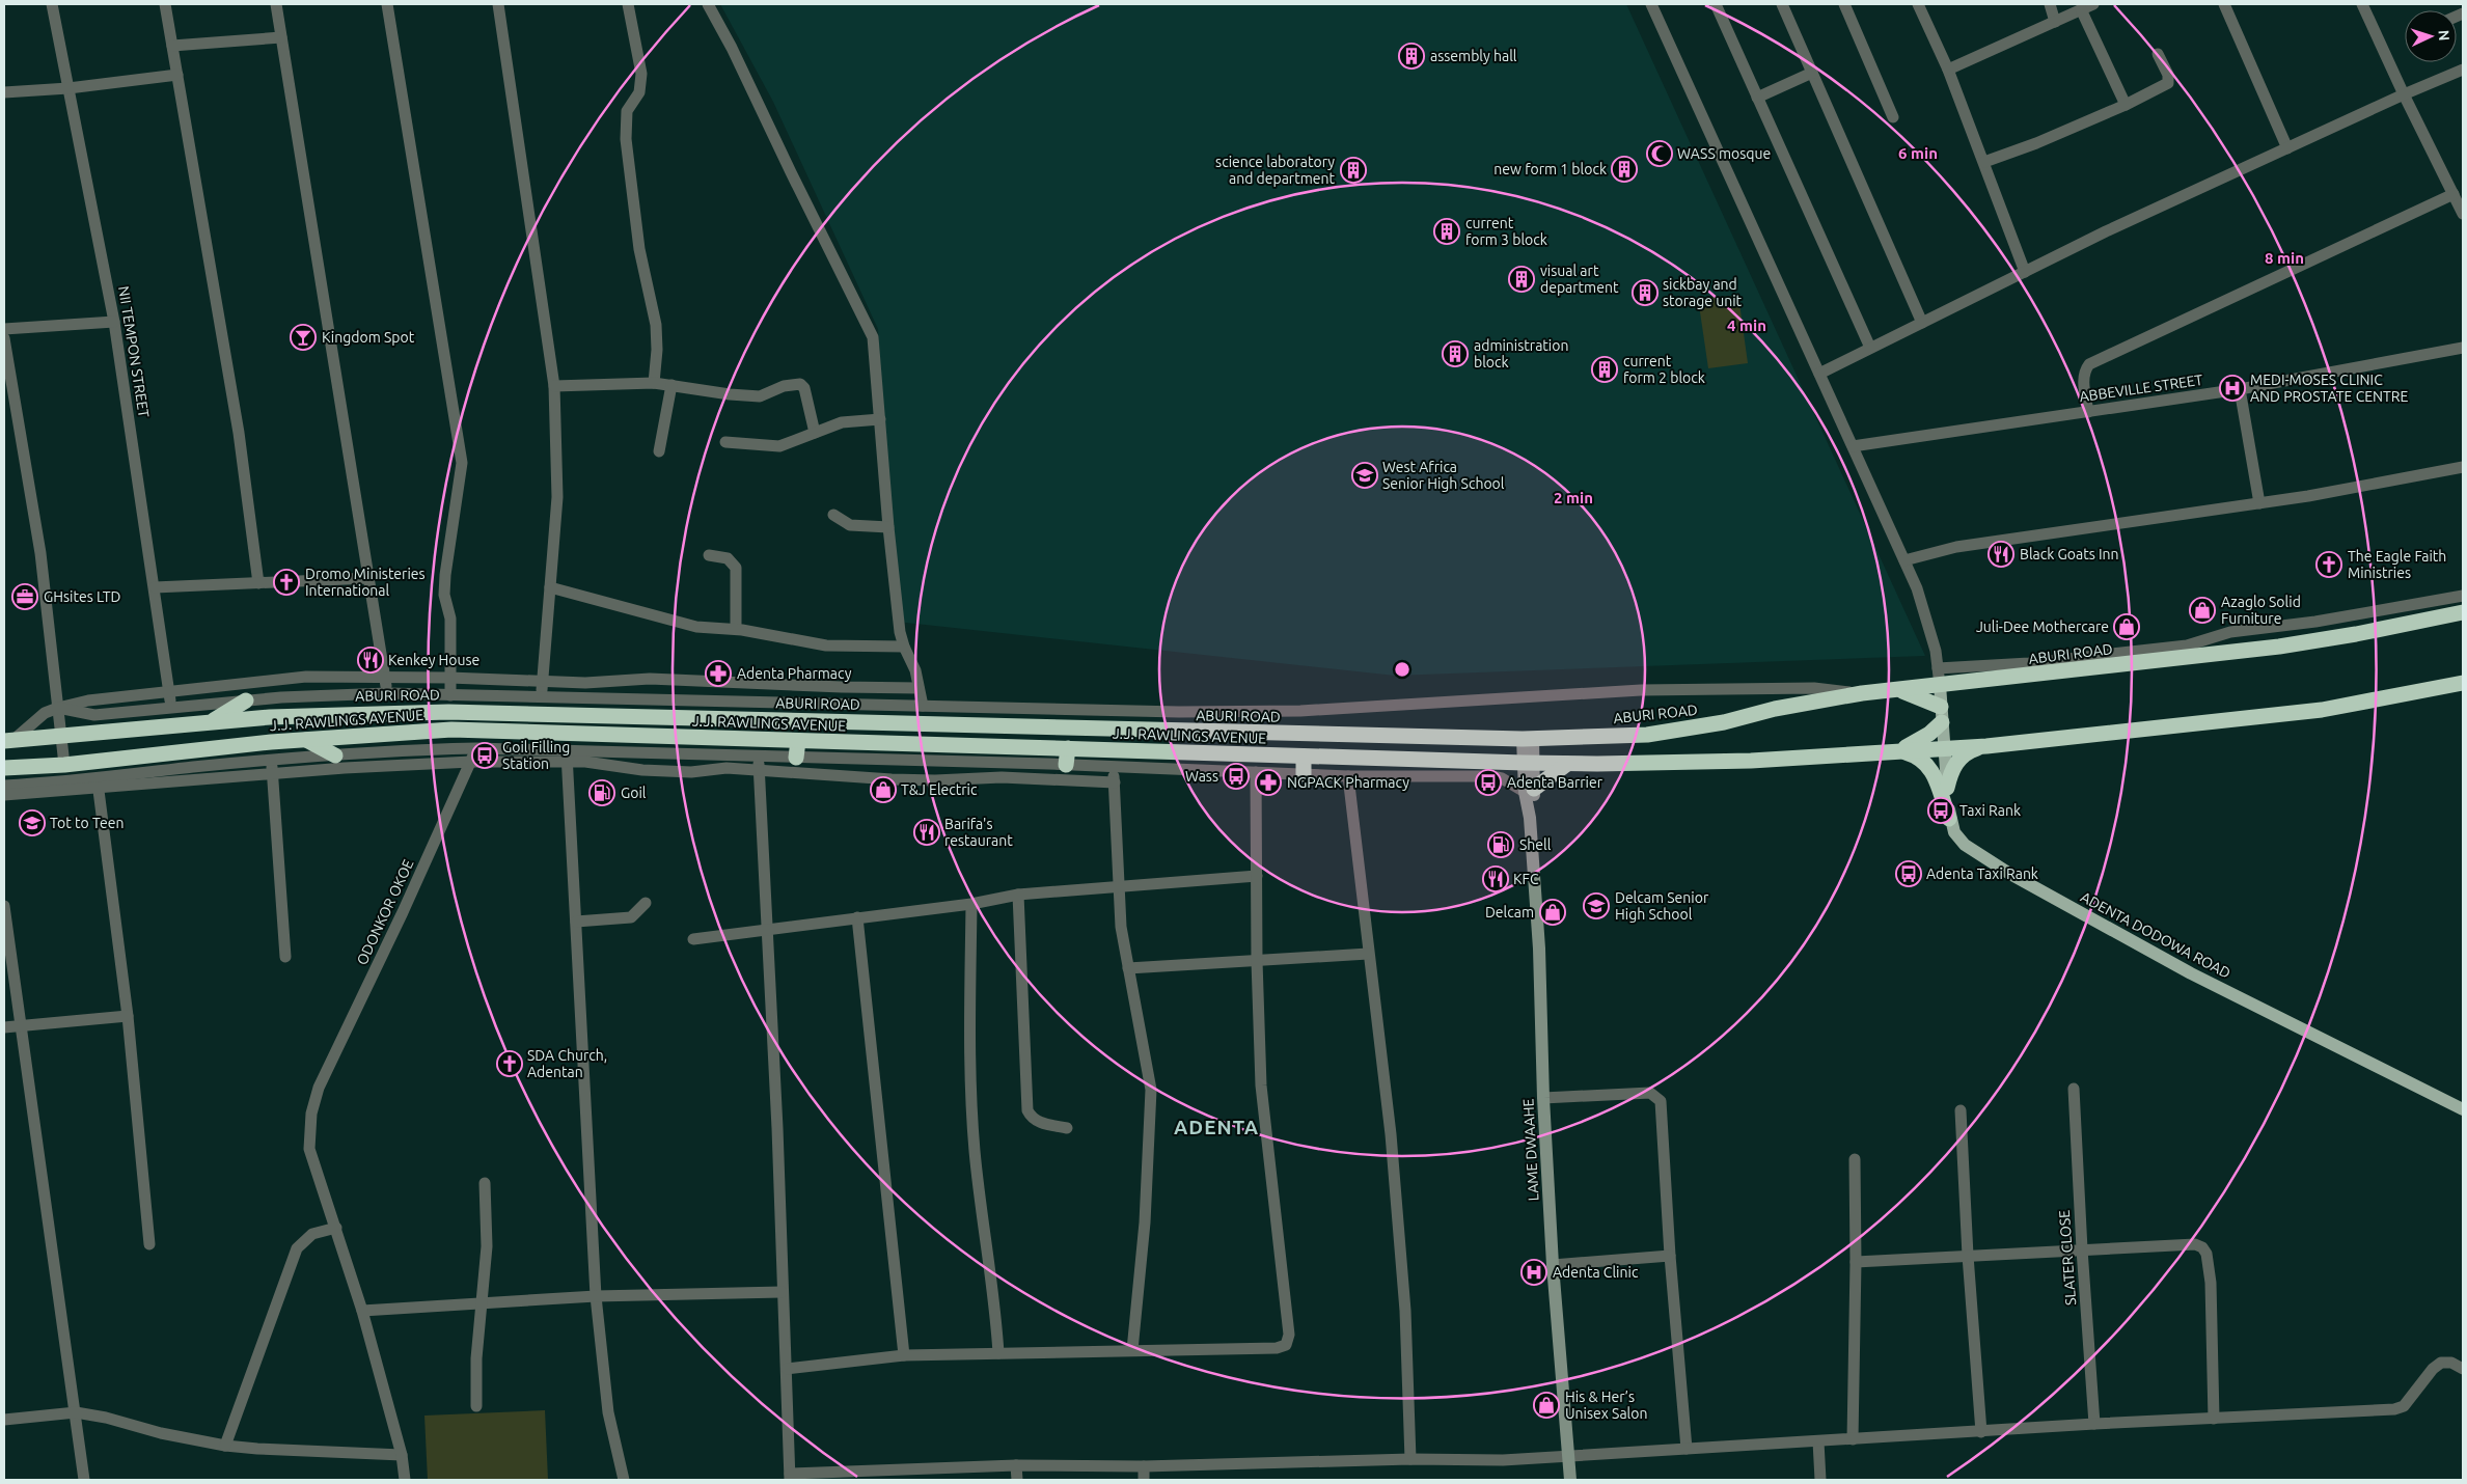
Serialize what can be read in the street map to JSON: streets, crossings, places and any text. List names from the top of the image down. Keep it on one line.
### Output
{"streets":{"highway":["ABURI ROAD","J.J. RAWLINGS AVENUE"],"main road":["ADENTA DODOWA ROAD"],"street":["NII TEMPON STREET","ABBEVILLE STREET","ODONKOR OKOE","LAME DWAAHE","SLATER CLOSE"]},"crossings":[["ABURI ROAD","ADENTA DODOWA ROAD"],["ABURI ROAD","LAME DWAAHE"],["J.J. RAWLINGS AVENUE","ADENTA DODOWA ROAD"],["J.J. RAWLINGS AVENUE","LAME DWAAHE"]],"districts":["ADENTA"],"places":{"building":["assembly hall","new form 1 block","science laboratory and department","current form 3 block","visual art department","sickbay and storage unit","administration block","current form 2 block"],"mosque":["WASS mosque"],"bar":["Kingdom Spot"],"hospital":["MEDI-MOSES CLINIC AND PROSTATE CENTRE","Adenta Clinic"],"school or university":["West Africa Senior High School","Tot to Teen","Delcam Senior High School"],"restaurant":["Black Goats Inn","Kenkey House","Barifa's restaurant","KFC"],"church":["The Eagle Faith Ministries","Dromo Ministeries International","SDA Church, Adentan"],"office":["GHsites LTD"],"shop":["Azaglo Solid Furniture","Juli-Dee Mothercare","T&J Electric","Delcam","His & Her’s Unisex Salon"],"pharmacy":["Adenta Pharmacy","NGPACK Pharmacy"],"bus stop":["Goil Filling Station","Wass","Adenta Barrier","Taxi Rank","Adenta Taxi Rank"],"fuel station":["Goil","Shell"]},"north":"right","rings":["6 min","8 min","4 min","2 min"]}
